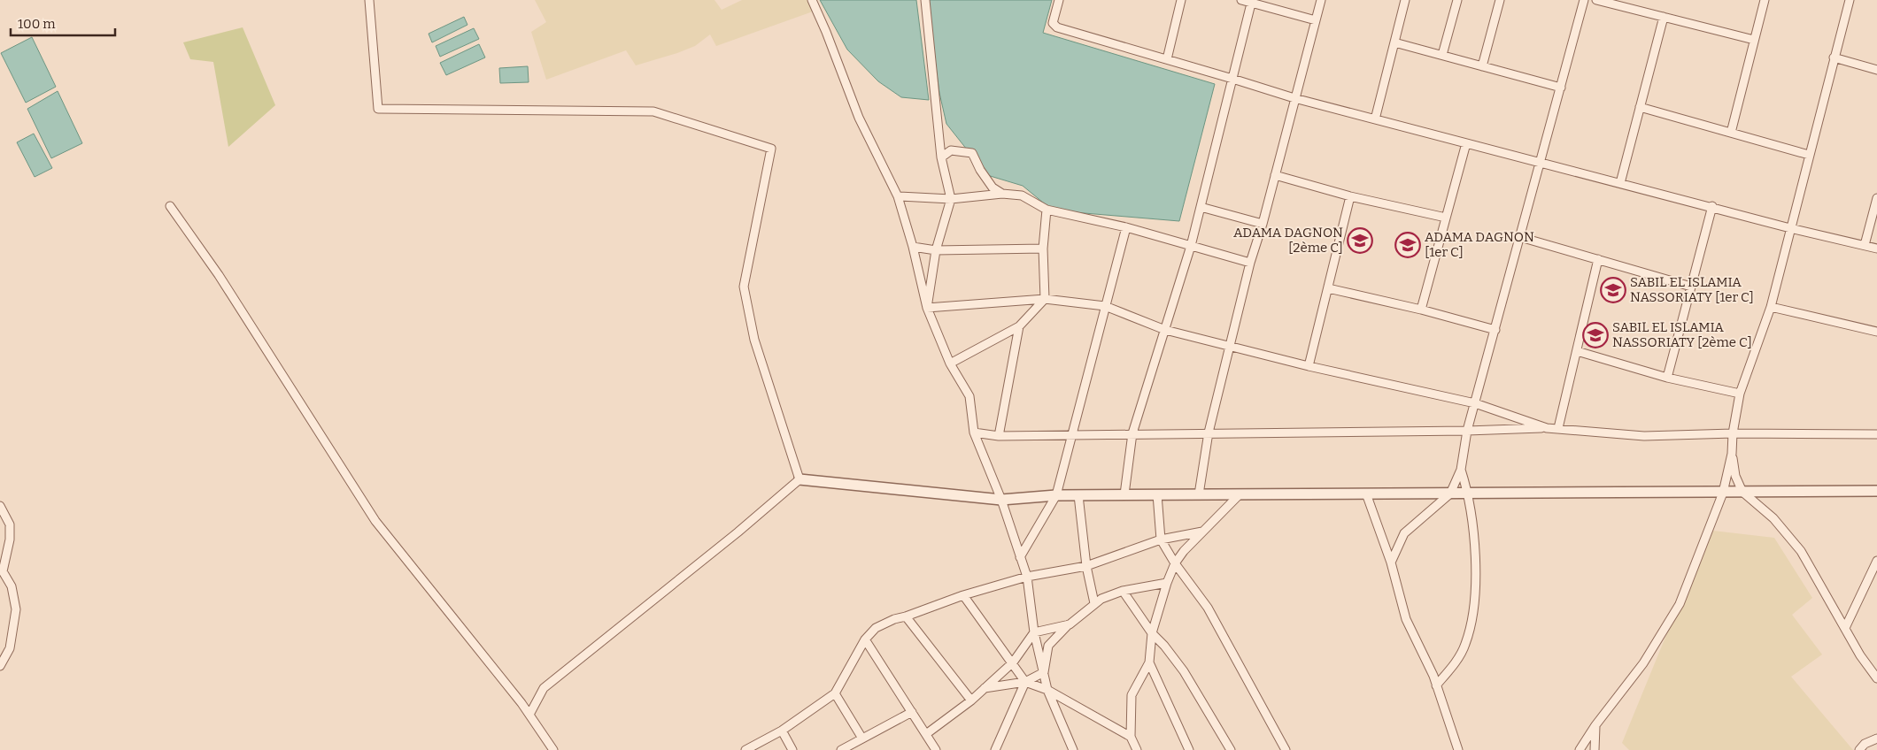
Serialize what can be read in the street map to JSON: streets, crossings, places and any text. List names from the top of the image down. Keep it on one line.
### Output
{"places":{"school or university":["ADAMA DAGNON [2ème C]","ADAMA DAGNON [1er C]","SABIL EL ISLAMIA NASSORIATY [1er C]","SABIL EL ISLAMIA NASSORIATY [2ème C]"]},"scale_bar":"100 m"}
